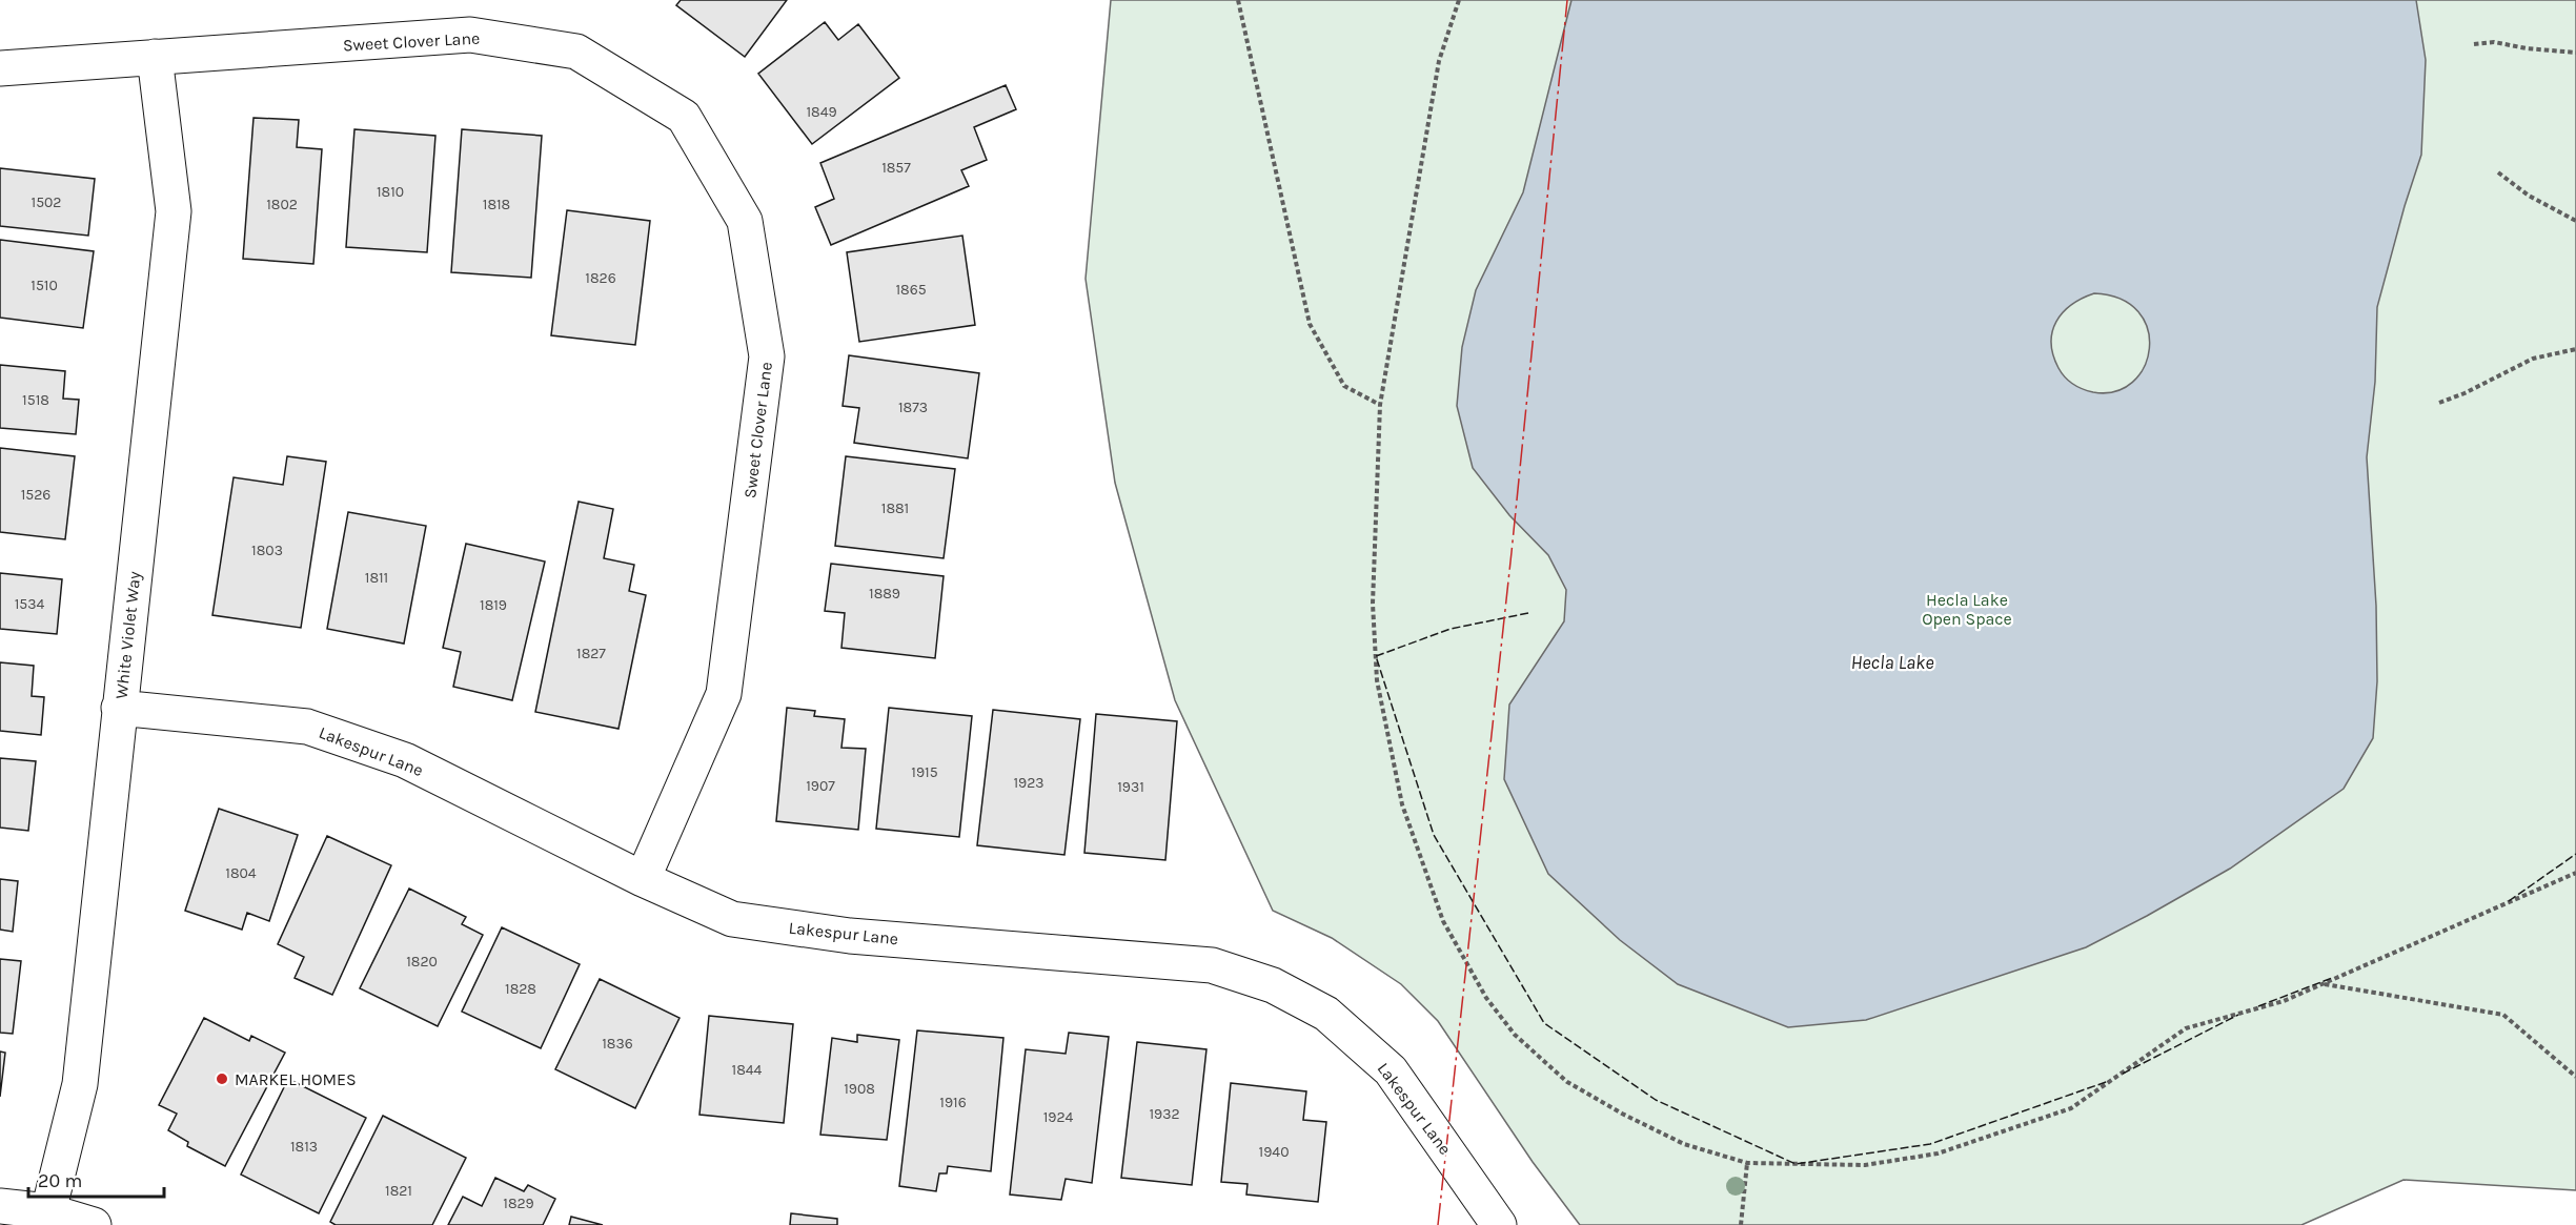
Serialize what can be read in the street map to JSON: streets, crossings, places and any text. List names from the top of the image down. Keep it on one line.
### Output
{"streets":{"street":["Sweet Clover Lane","White Violet Way","Lakespur Lane"]},"crossings":[["Sweet Clover Lane","White Violet Way"],["Sweet Clover Lane","Lakespur Lane"],["White Violet Way","Lakespur Lane"]],"water":["Hecla Lake"],"parks":["Hecla Lake Open Space"],"places":["MARKEL HOMES"],"house_numbers":["1849","1857","1810","1502","1802","1818","1826","1510","1865","1518","1873","1526","1881","1803","1811","1889","1534","1819","1827","1915","1923","1907","1931","1804","1820","1828","1836","1844","1908","1916","1932","1924","1813","1940","1821","1829"],"scale_bar":"20 m"}
